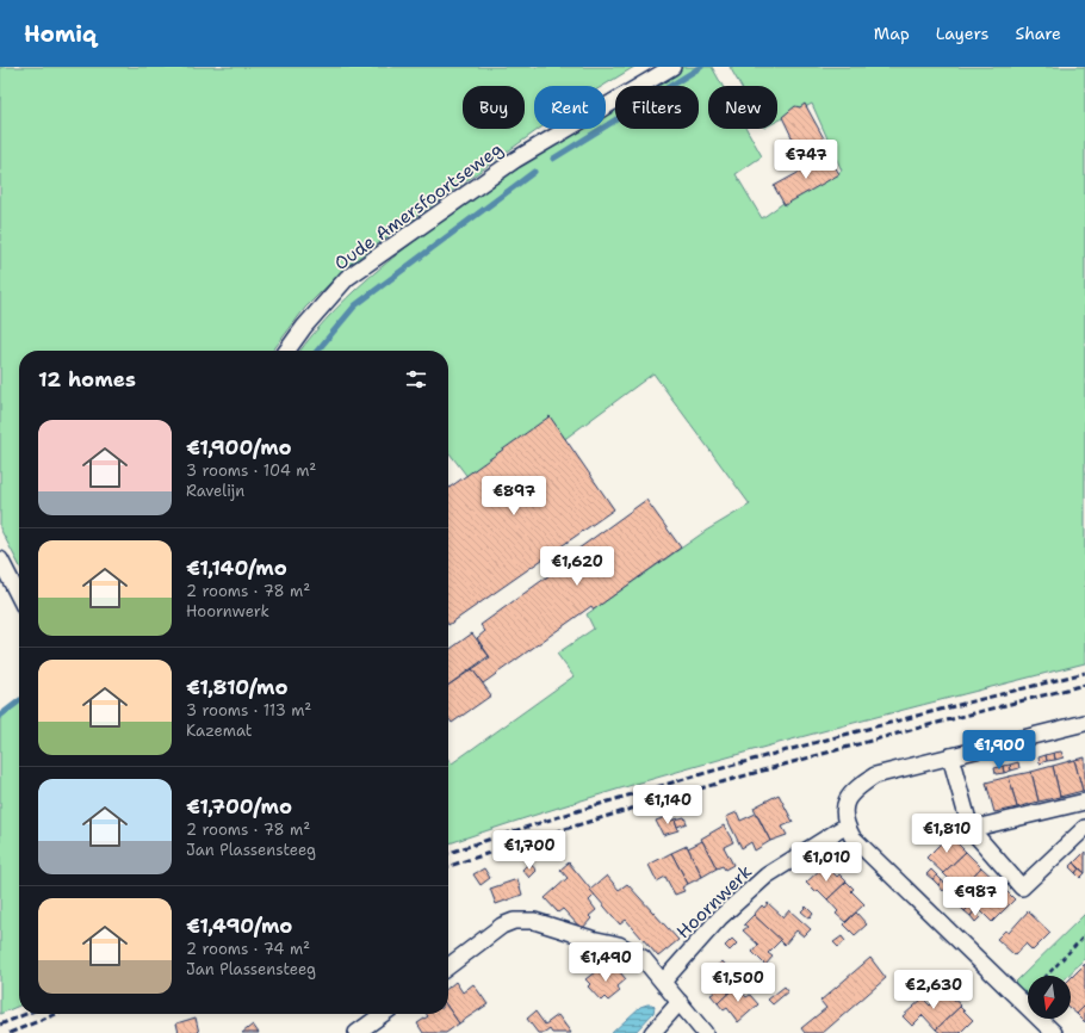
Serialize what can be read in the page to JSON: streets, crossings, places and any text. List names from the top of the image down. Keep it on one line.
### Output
{"streets":{"street":["Oude Amersfoortseweg","Hoornwerk"]},"north":"bottom","page":{"header":"Homiq","nav":["Map","Layers","Share"],"chip":["Buy","Rent","Filters","New"],"price":["€747","€897","€1,620","€1,900","€1,140","€1,810","€1,700","€1,010","€987","€1,490","€1,500","€2,630"],"heading":"12 homes","list":[{"name":"€1,900/mo","note":"3 rooms · 104 m² · Ravelijn"},{"name":"€1,140/mo","note":"2 rooms · 78 m² · Hoornwerk"},{"name":"€1,810/mo","note":"3 rooms · 113 m² · Kazemat"},{"name":"€1,700/mo","note":"2 rooms · 78 m² · Jan Plassensteeg"},{"name":"€1,490/mo","note":"2 rooms · 74 m² · Jan Plassensteeg"}]}}
